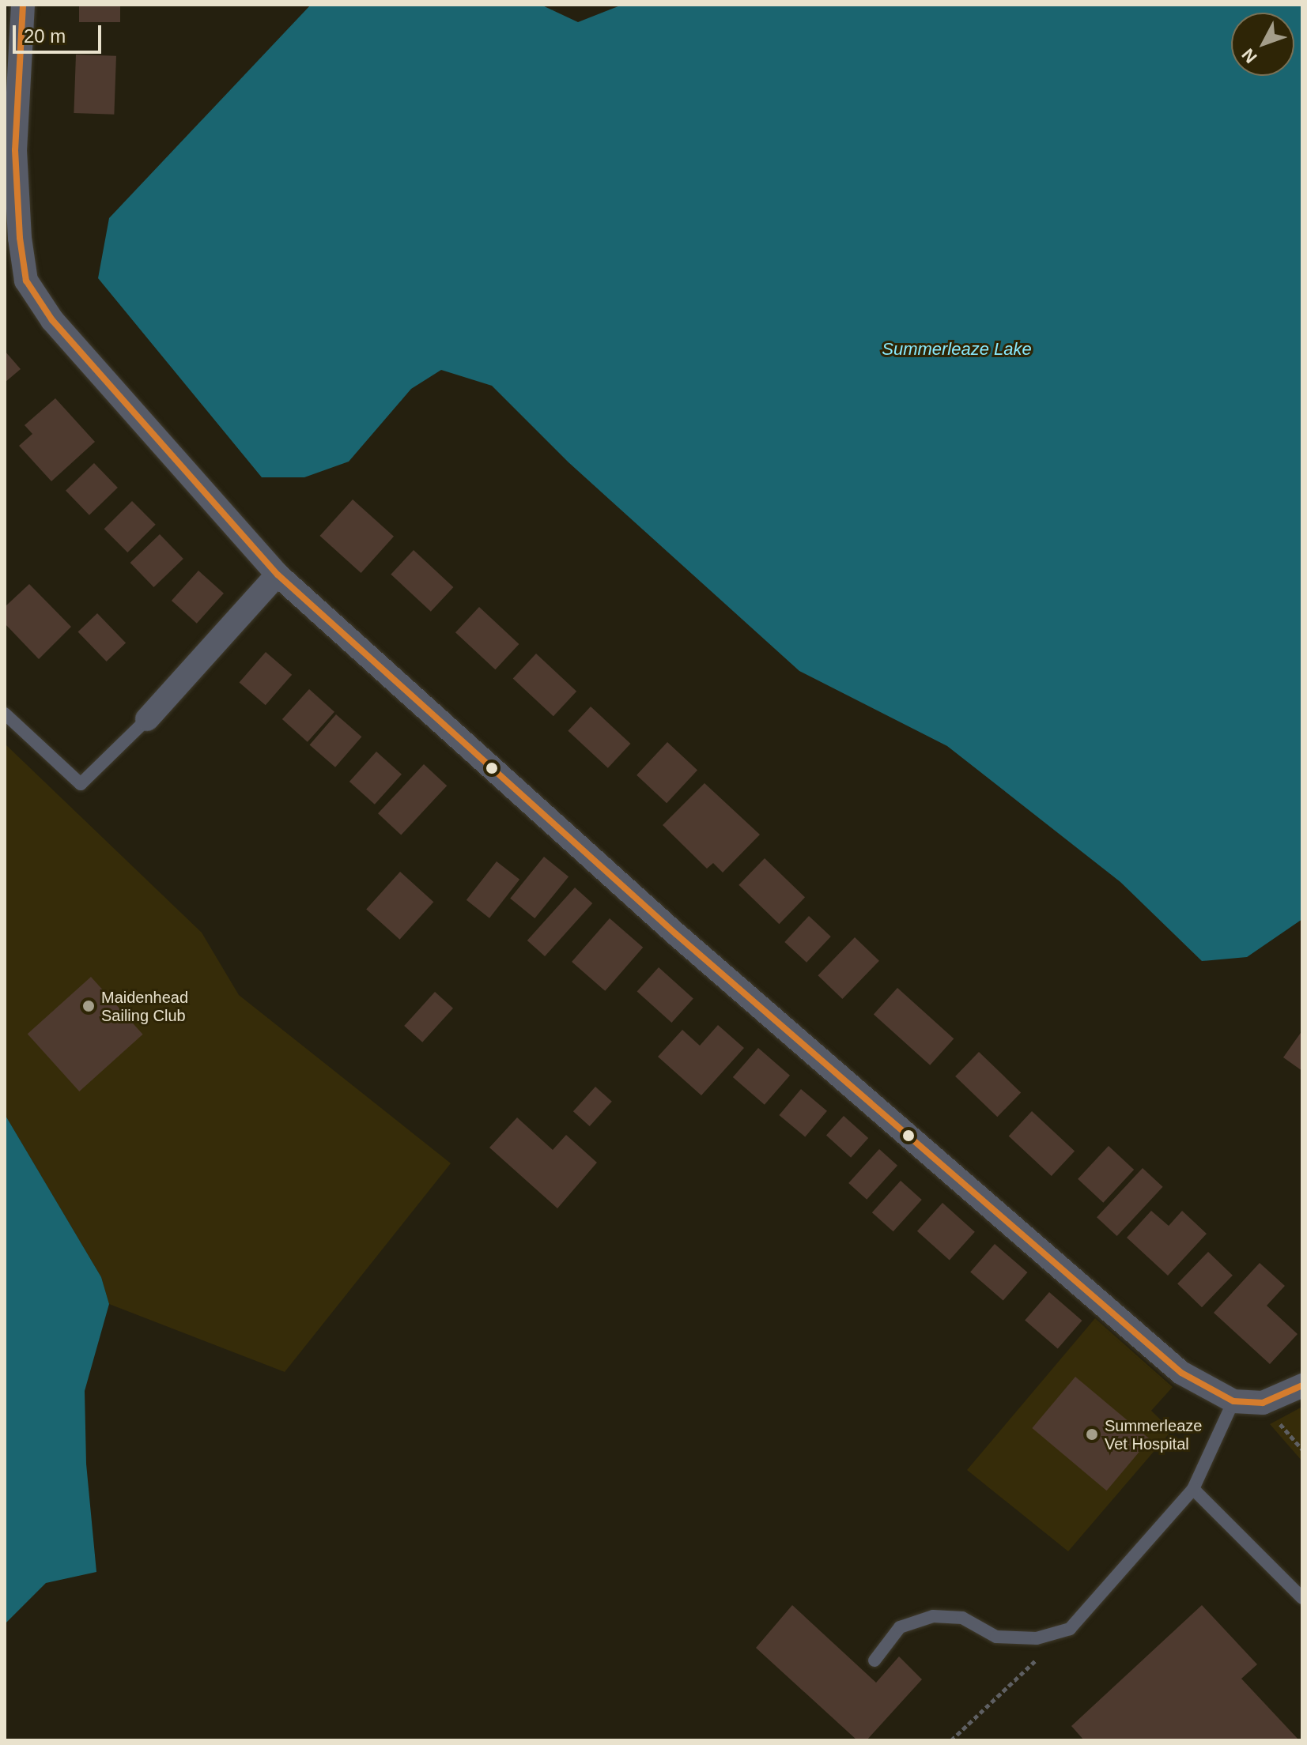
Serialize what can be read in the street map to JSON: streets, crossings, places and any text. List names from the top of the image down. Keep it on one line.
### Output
{"water":["Summerleaze Lake"],"places":["Maidenhead Sailing Club","Summerleaze Vet Hospital"],"scale_bar":"20 m","north":"bottom left"}
